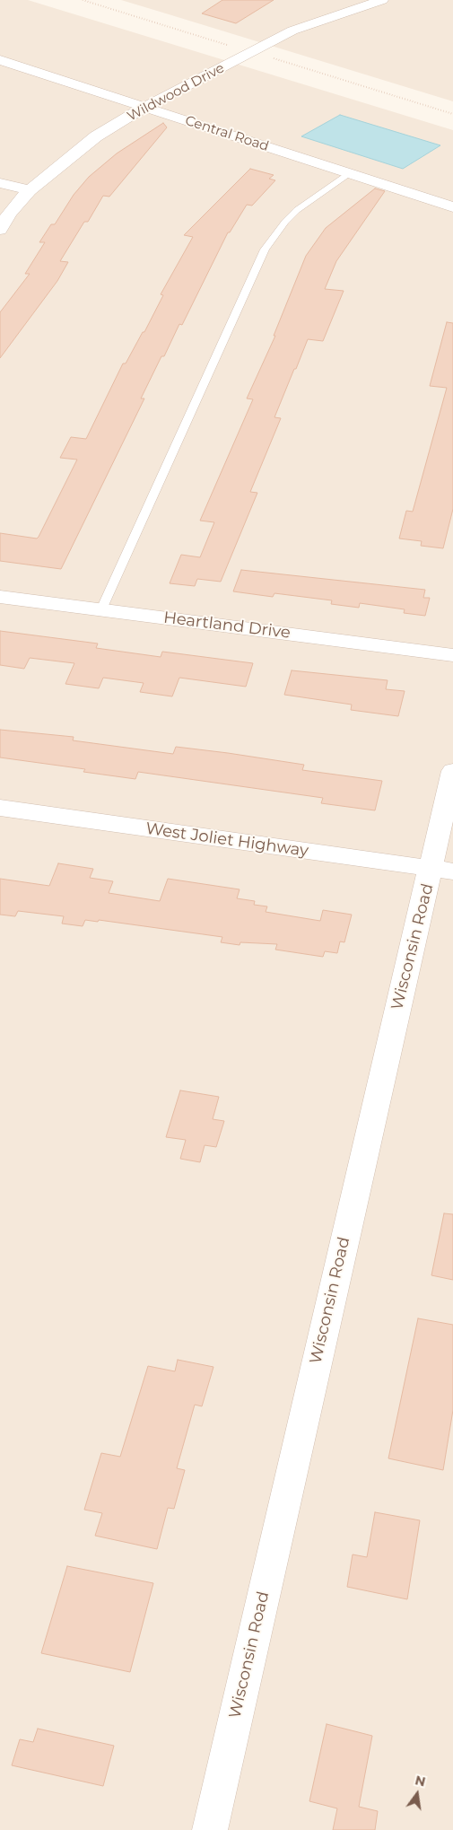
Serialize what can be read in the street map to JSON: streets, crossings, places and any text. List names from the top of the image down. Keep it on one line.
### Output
{"streets":{"street":["Wildwood Drive","Central Road","Heartland Drive","West Joliet Highway","Wisconsin Road"]},"crossings":[["Wildwood Drive","Central Road"],["West Joliet Highway","Wisconsin Road"]],"north":"top"}
